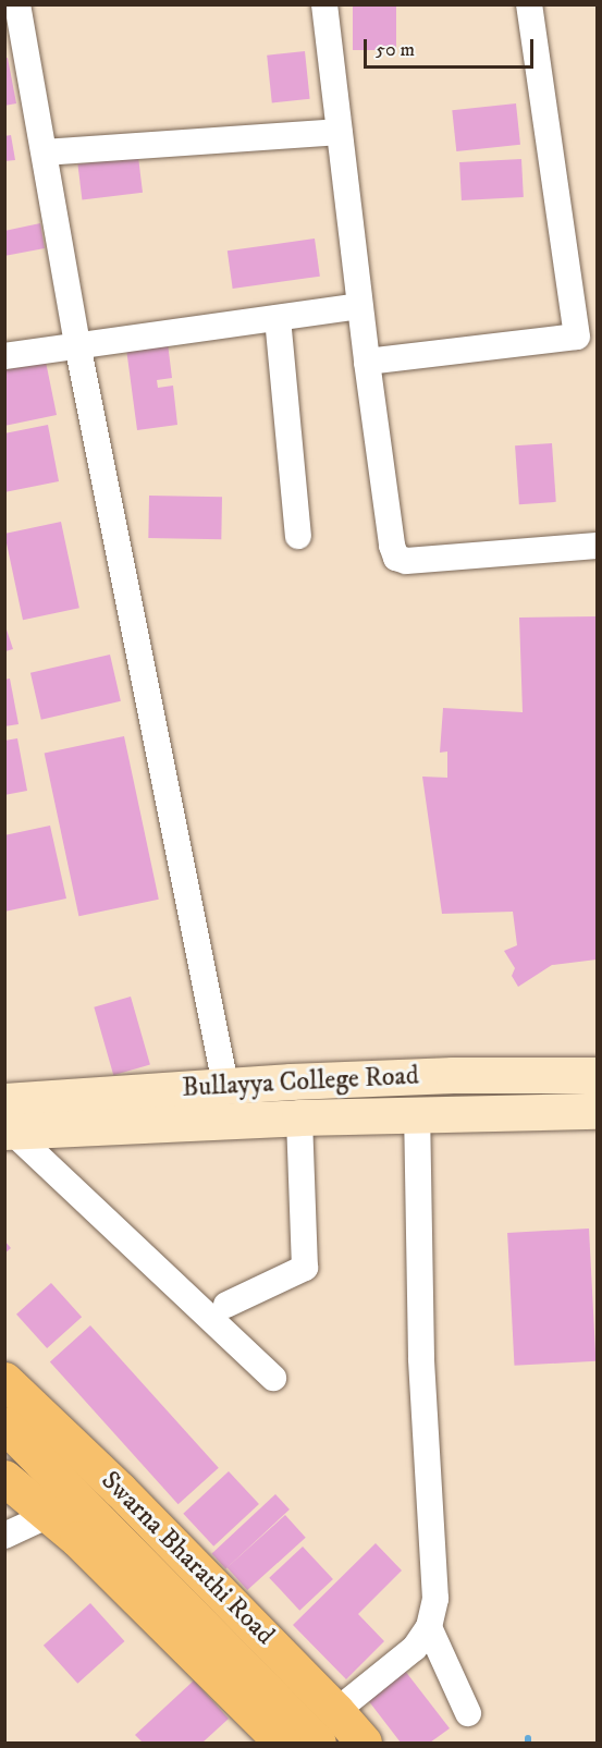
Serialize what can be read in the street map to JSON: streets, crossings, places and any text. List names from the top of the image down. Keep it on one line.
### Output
{"streets":{"main road":["Bullayya College Road","Swarna Bharathi Road"]},"scale_bar":"50 m"}
